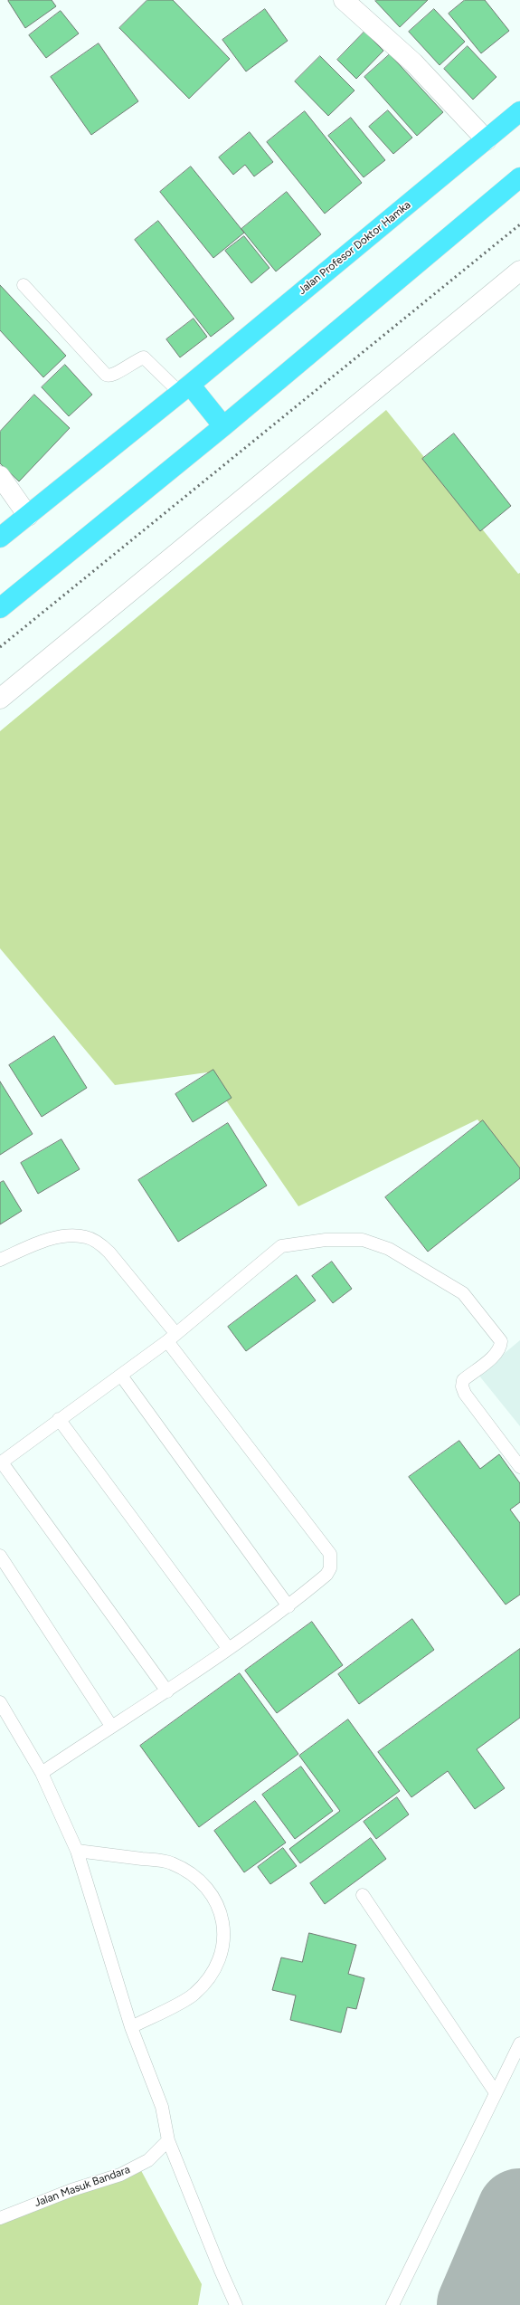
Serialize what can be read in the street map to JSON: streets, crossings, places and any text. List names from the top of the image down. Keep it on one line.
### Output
{"streets":{"highway":["Jalan Profesor Doktor Hamka"],"lane":["Jalan Masuk Bandara"]}}
